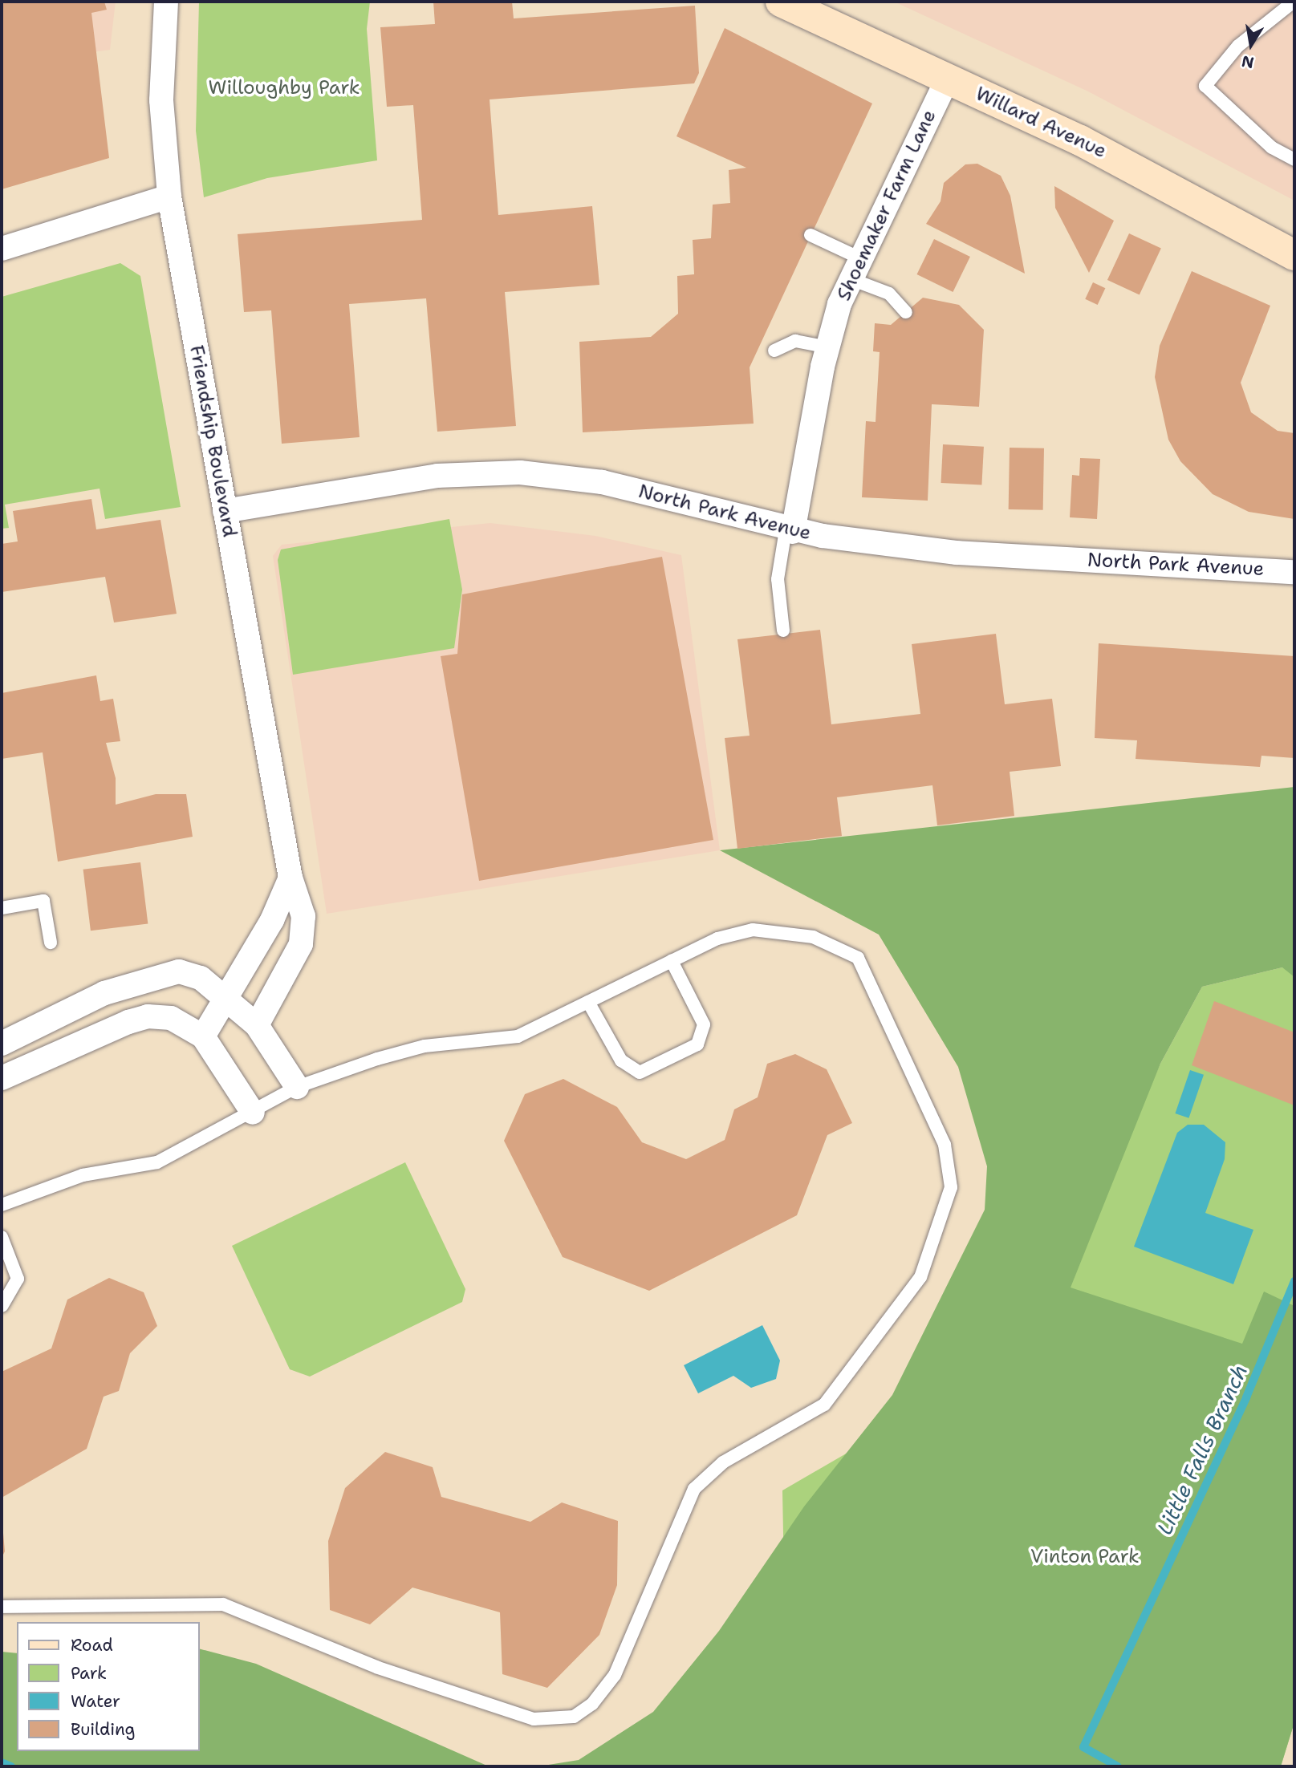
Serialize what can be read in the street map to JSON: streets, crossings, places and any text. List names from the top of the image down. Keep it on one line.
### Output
{"streets":{"street":["Willard Avenue","Shoemaker Farm Lane","Friendship Boulevard","North Park Avenue"]},"crossings":[["Willard Avenue","Shoemaker Farm Lane"],["Shoemaker Farm Lane","North Park Avenue"],["Friendship Boulevard","North Park Avenue"]],"water":["Little Falls Branch"],"parks":["Willoughby Park","Vinton Park"],"legend":["Road","Park","Water","Building"],"north":"bottom"}
